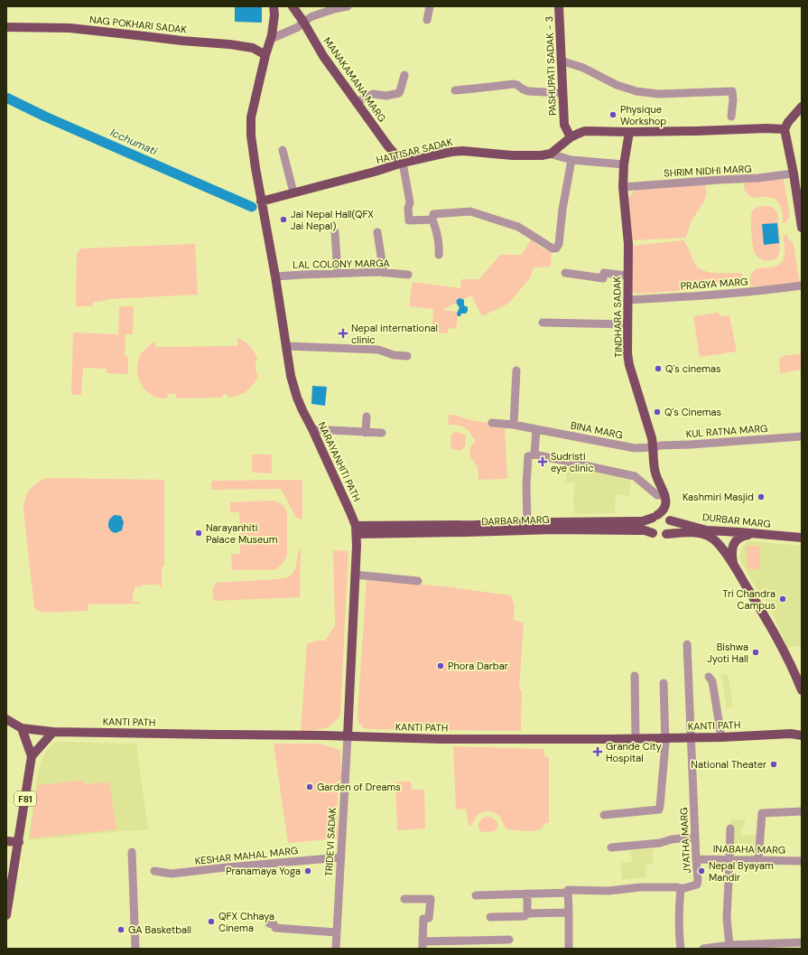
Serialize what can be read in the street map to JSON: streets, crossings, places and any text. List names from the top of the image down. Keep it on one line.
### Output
{"streets":{"main road":["NAG POKHARI SADAK","PASHUPATI SADAK - 3","MANAKAMANA MARG","HATTISAR SADAK","TINDHARA SADAK","NARAYANHITI PATH","DARBAR MARG","DURBAR MARG","KANTI PATH","F81"],"street":["SHRIM NIDHI MARG","LAL COLONY MARGA","PRAGYA MARG","BINA MARG","KUL RATNA MARG","JYATHA MARG","TRIDEVI SADAK","INABAHA MARG","KESHAR MAHAL MARG"]},"crossings":[["NAG POKHARI SADAK","NARAYANHITI PATH"],["MANAKAMANA MARG","HATTISAR SADAK"],["HATTISAR SADAK","NARAYANHITI PATH"],["SHRIM NIDHI MARG","TINDHARA SADAK"],["LAL COLONY MARGA","NARAYANHITI PATH"],["PRAGYA MARG","TINDHARA SADAK"],["TINDHARA SADAK","BINA MARG"],["TINDHARA SADAK","KUL RATNA MARG"],["BINA MARG","KUL RATNA MARG"],["NARAYANHITI PATH","KANTI PATH"],["NARAYANHITI PATH","TRIDEVI SADAK"],["DARBAR MARG","DURBAR MARG"],["KANTI PATH","F81"],["KANTI PATH","JYATHA MARG"],["KANTI PATH","TRIDEVI SADAK"],["JYATHA MARG","INABAHA MARG"],["TRIDEVI SADAK","KESHAR MAHAL MARG"]],"water":["Icchumati"],"places":{"other":["Physique Workshop","Jai Nepal Hall(QFX Jai Nepal)","Q's cinemas","Q's Cinemas","Kashmiri Masjid","Narayanhiti Palace Museum","Tri Chandra Campus","Bishwa Jyoti Hall","Phora Darbar","National Theater","Garden of Dreams","Pranamaya Yoga","Nepal Byayam Mandir","QFX Chhaya Cinema","GA Basketball"],"health":["Nepal international clinic","Sudristi eye clinic","Grande City Hospital"]}}
